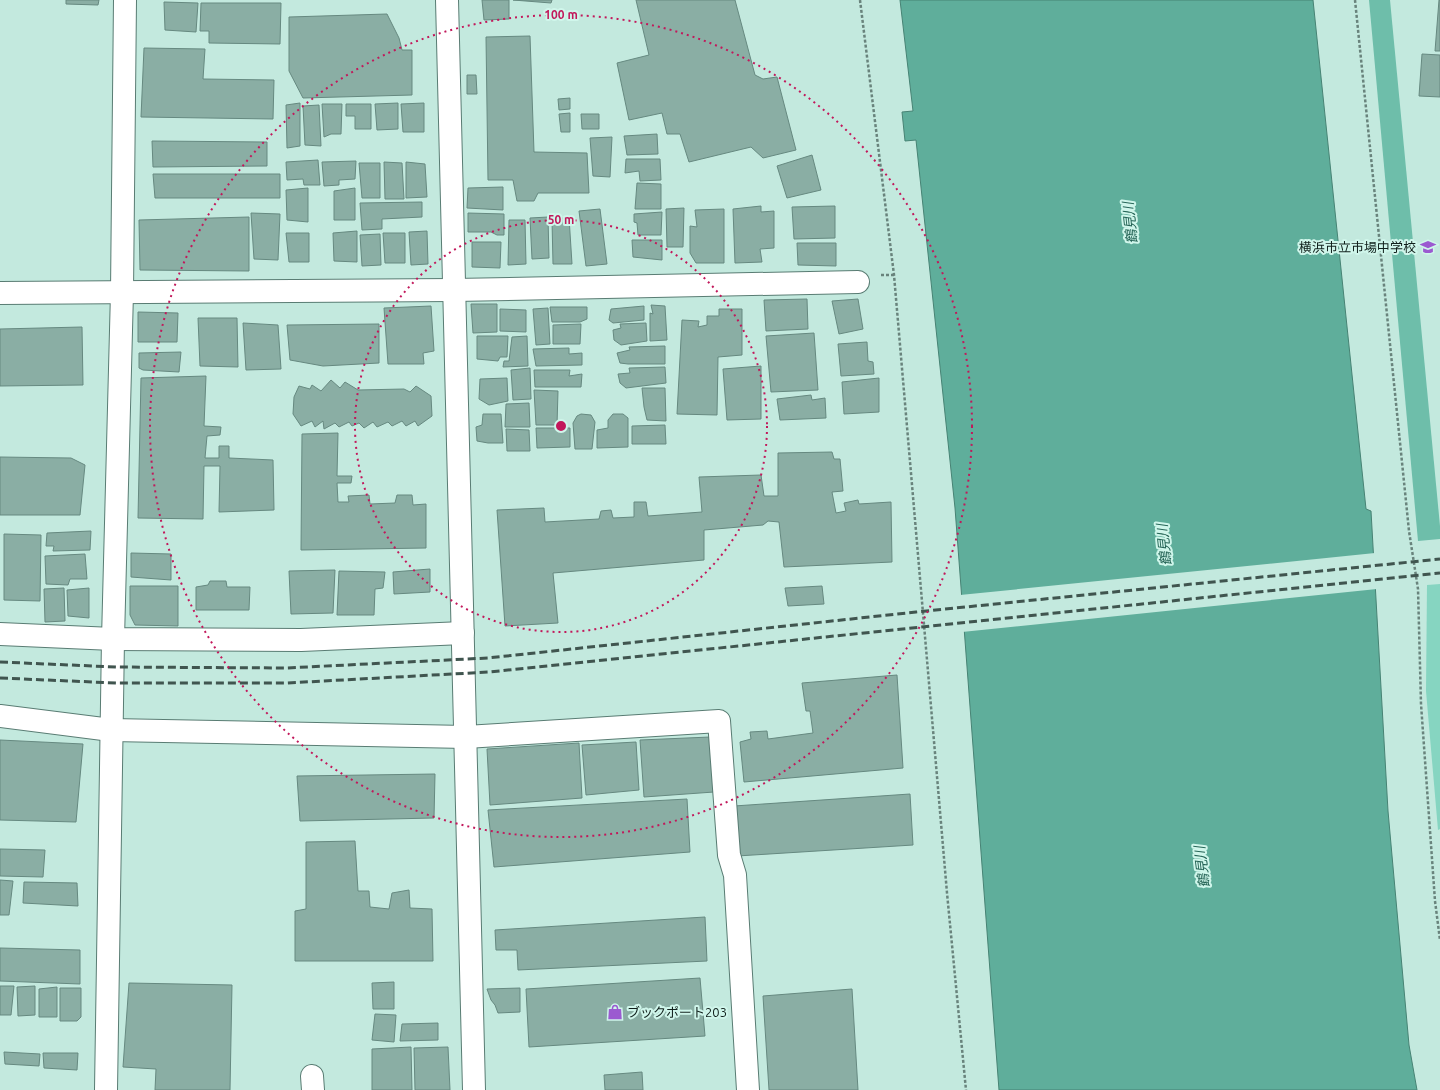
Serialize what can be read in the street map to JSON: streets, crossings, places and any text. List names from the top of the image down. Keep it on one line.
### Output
{"water":["鶴見川"],"places":{"school or university":["横浜市立市場中学校"],"shop":["ブックポート203"]},"rings":["100 m","50 m"]}
